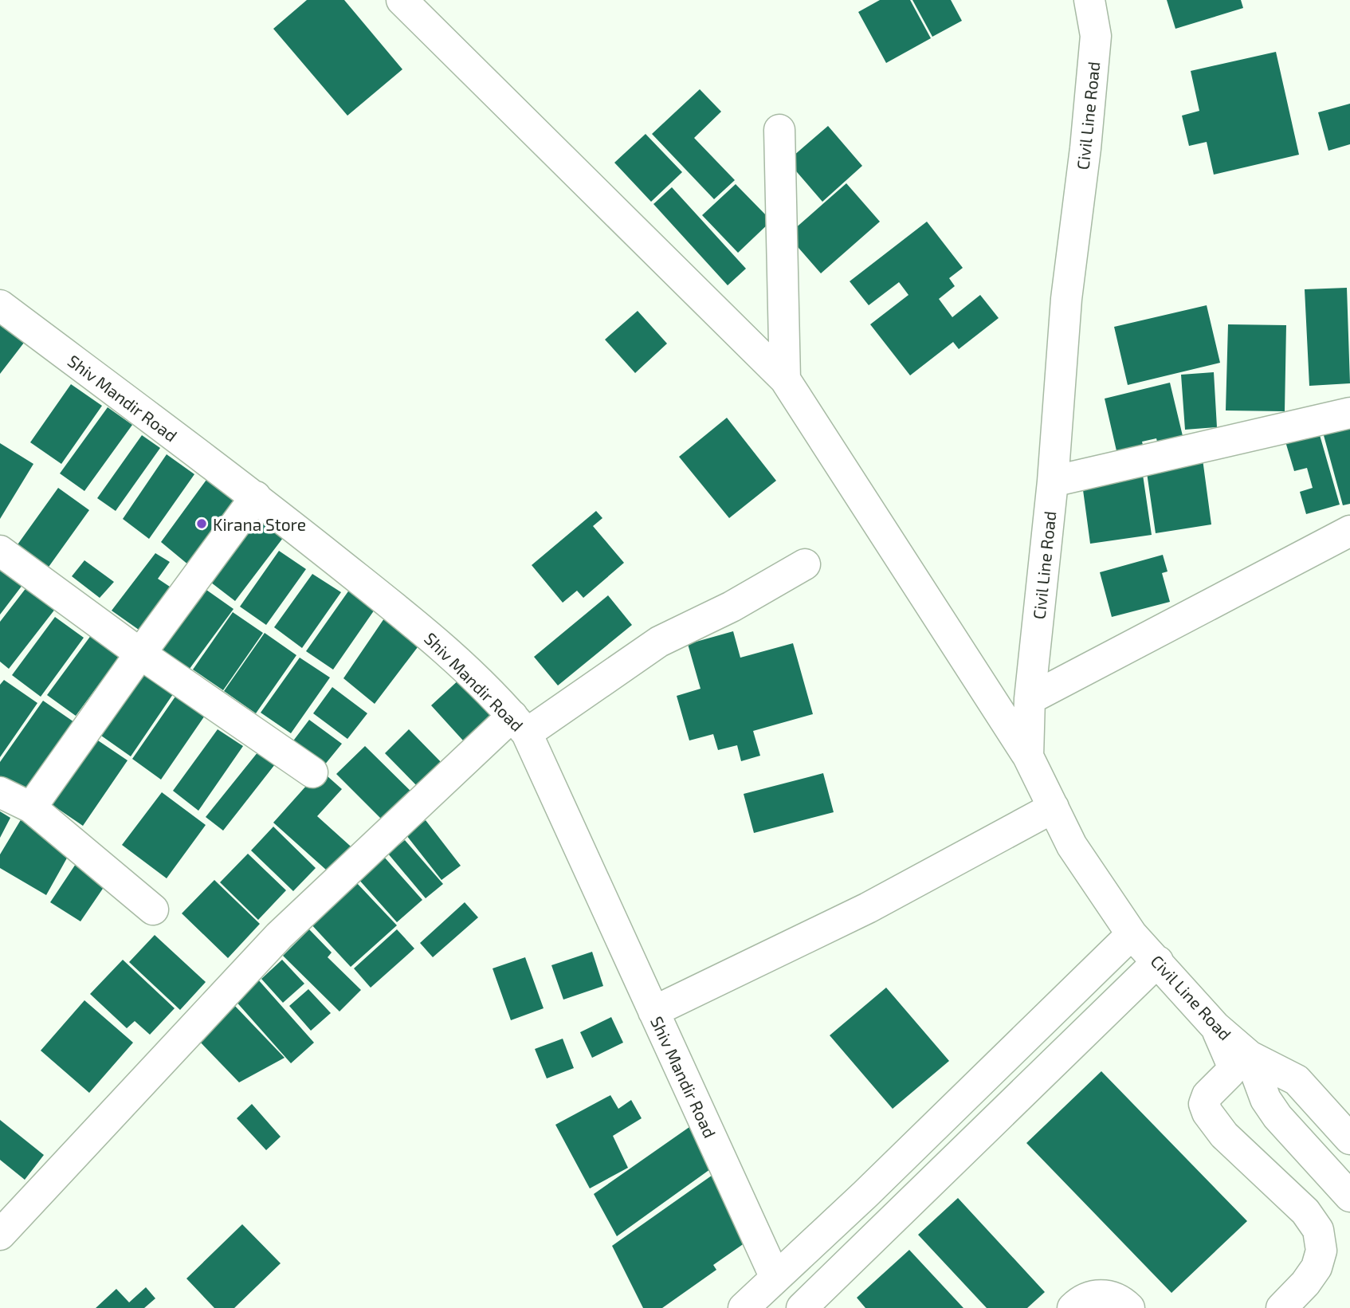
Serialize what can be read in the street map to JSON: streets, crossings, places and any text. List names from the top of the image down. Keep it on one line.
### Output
{"streets":{"street":["Civil Line Road","Shiv Mandir Road"]},"places":["Kirana Store"]}
